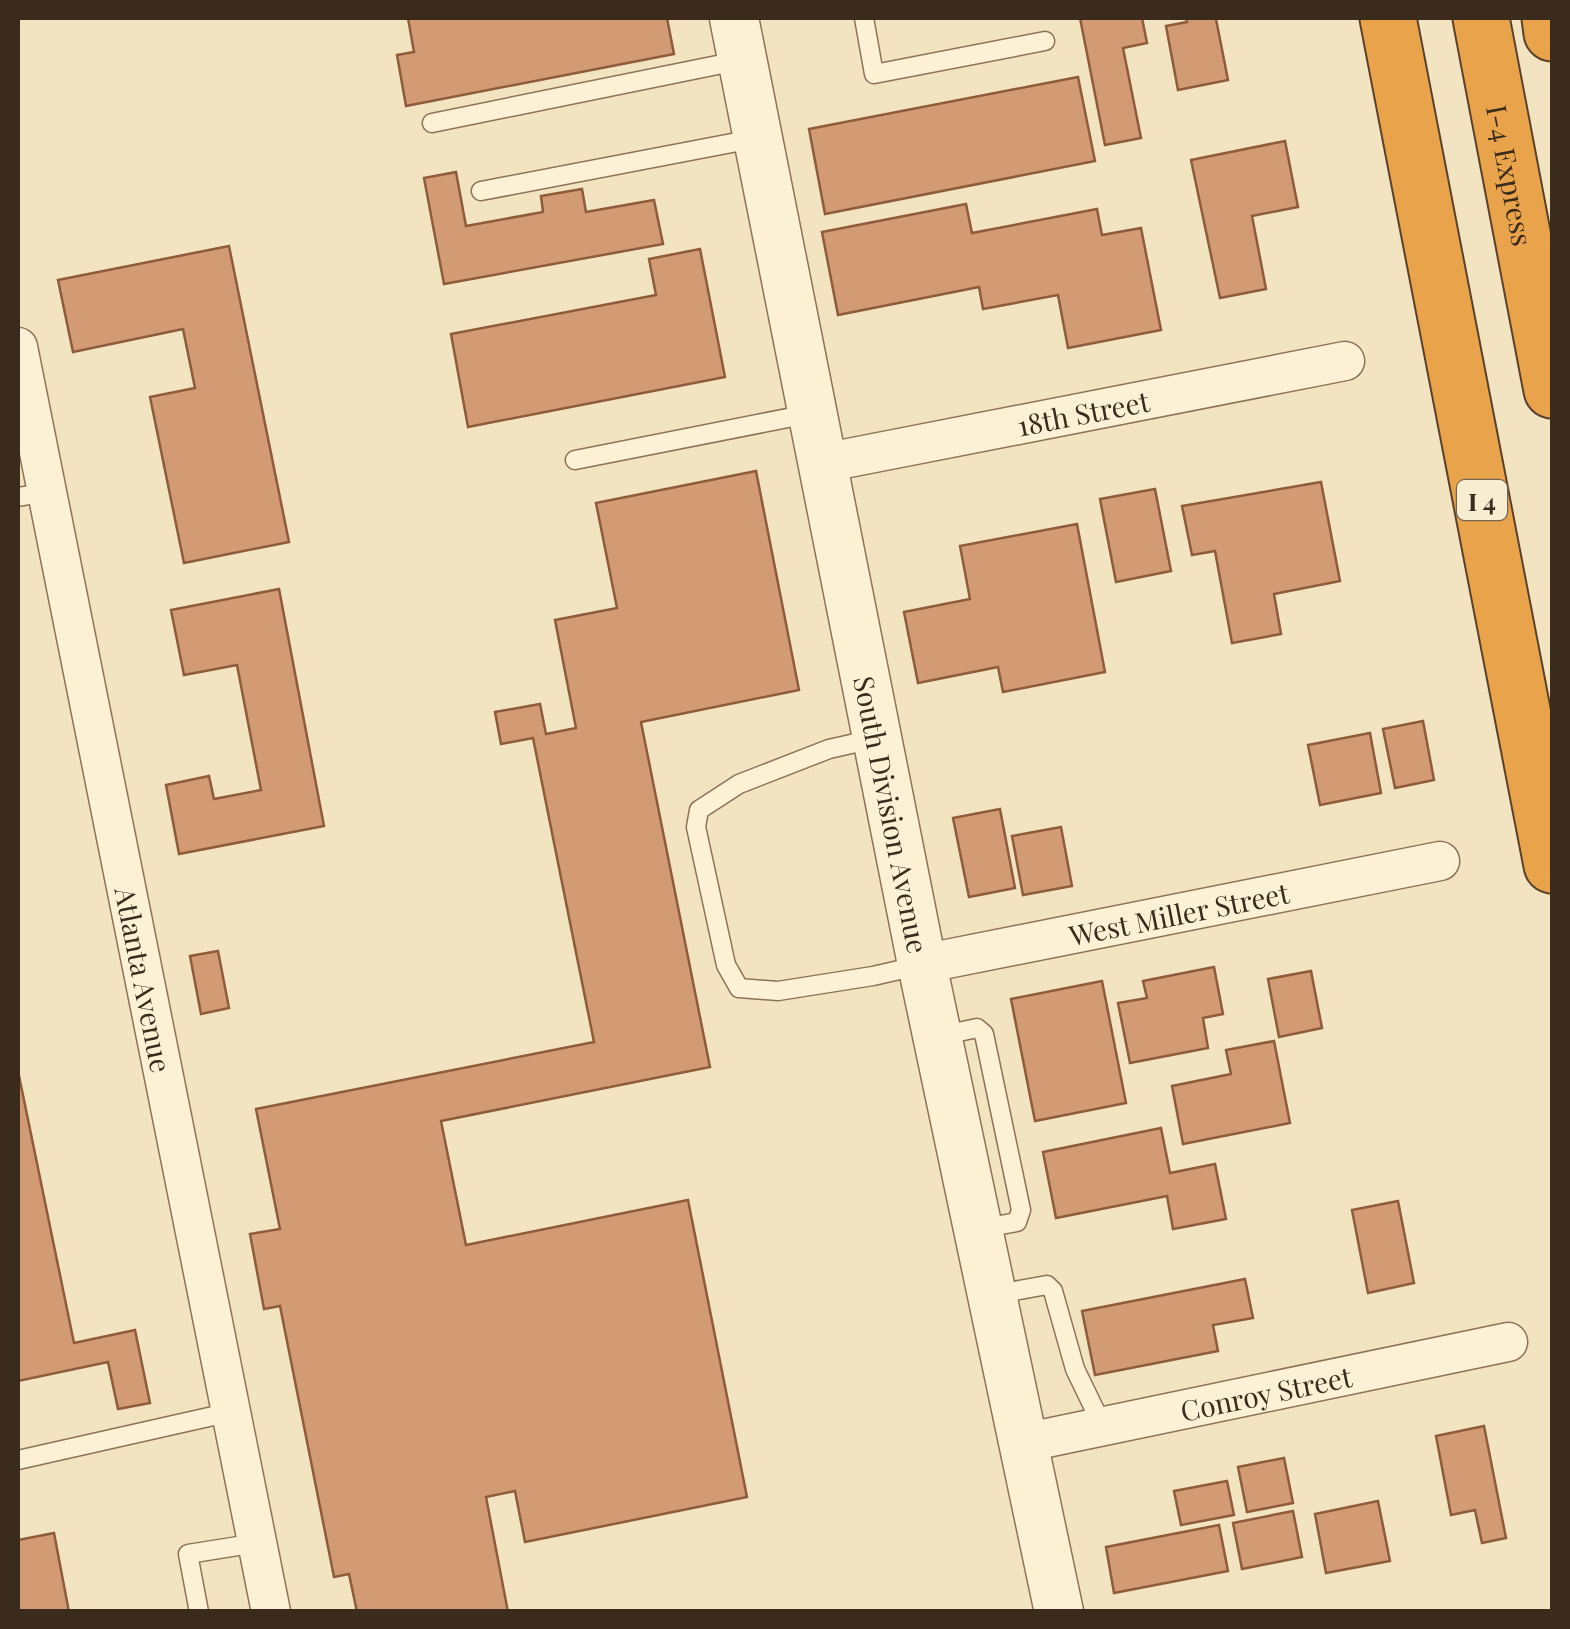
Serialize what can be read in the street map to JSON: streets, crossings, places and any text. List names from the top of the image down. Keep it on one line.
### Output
{"streets":{"highway":["I-4 Express","I 4"],"street":["18th Street","South Division Avenue","West Miller Street","Atlanta Avenue","Conroy Street"]},"crossings":[["18th Street","South Division Avenue"],["South Division Avenue","West Miller Street"],["South Division Avenue","Conroy Street"]]}
